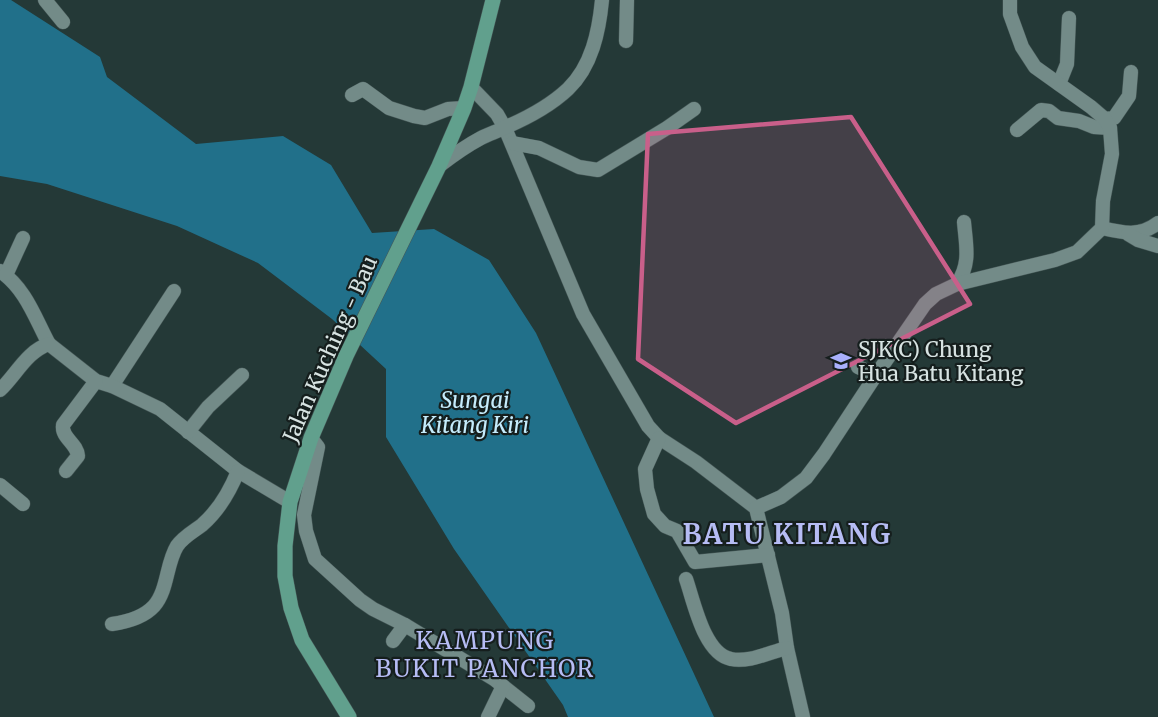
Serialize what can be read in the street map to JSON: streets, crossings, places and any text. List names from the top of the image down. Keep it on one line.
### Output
{"streets":{"main road":["Jalan Kuching - Bau"]},"districts":["BATU KITANG","KAMPUNG BUKIT PANCHOR"],"water":["Sungai Kitang Kiri"],"places":{"school or university":["SJK(C) Chung Hua Batu Kitang"]}}
